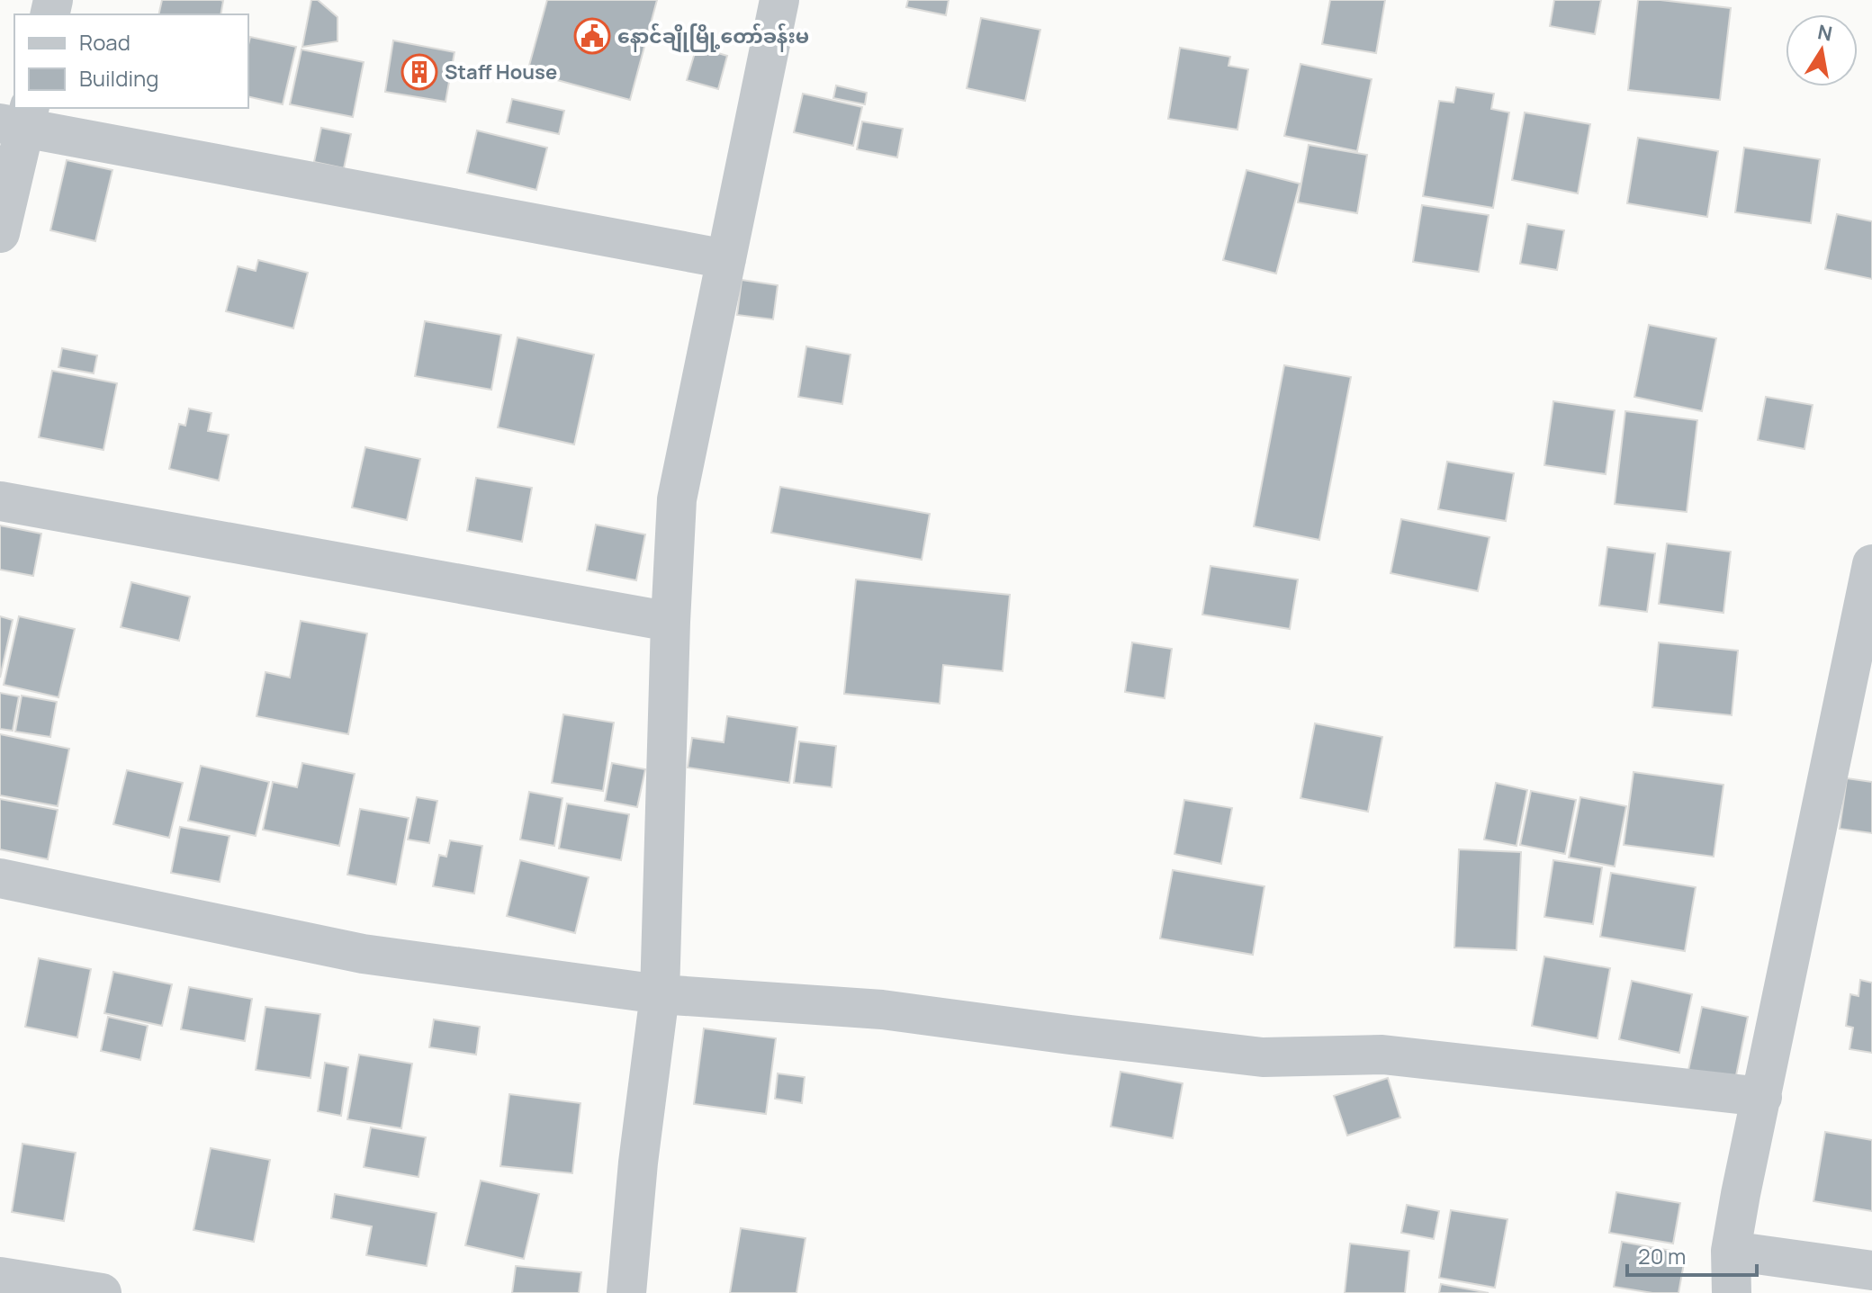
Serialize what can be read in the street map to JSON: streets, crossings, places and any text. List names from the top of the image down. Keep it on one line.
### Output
{"places":{"public building":["နောင်ချိုမြို့တော်ခန်းမ"],"building":["Staff House"]},"legend":["Road","Building"],"scale_bar":"20 m","north":"top"}
